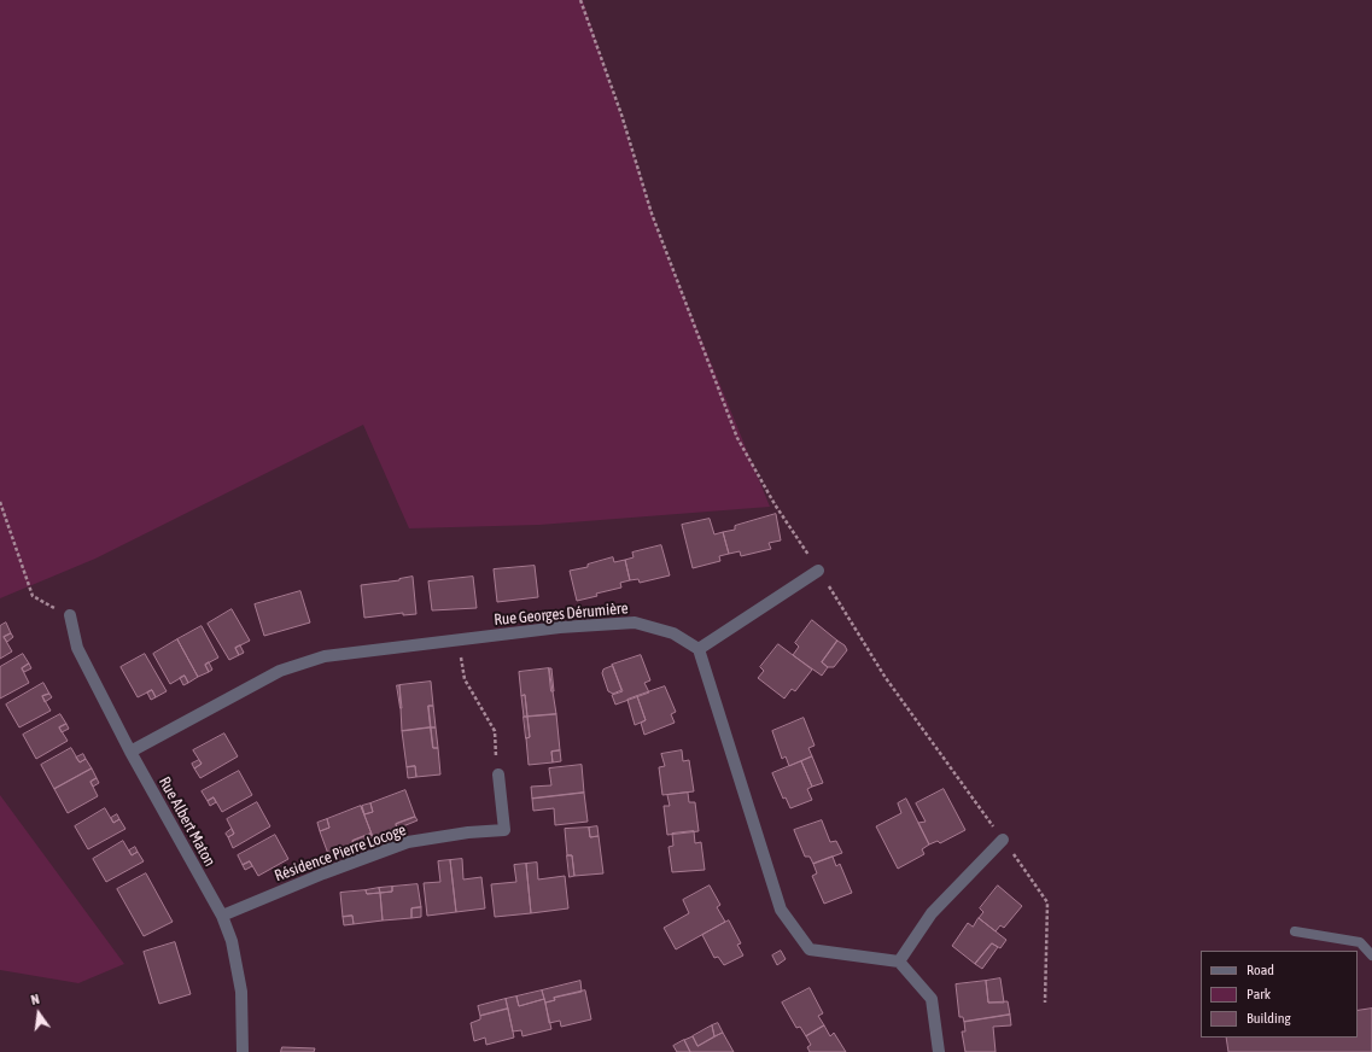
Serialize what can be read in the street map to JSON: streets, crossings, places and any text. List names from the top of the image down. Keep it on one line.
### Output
{"streets":{"street":["Rue Georges Dérumière","Rue Albert Maton","Résidence Pierre Locoge"]},"crossings":[["Rue Georges Dérumière","Rue Albert Maton"],["Rue Albert Maton","Résidence Pierre Locoge"]],"legend":["Road","Park","Building"],"north":"top"}
